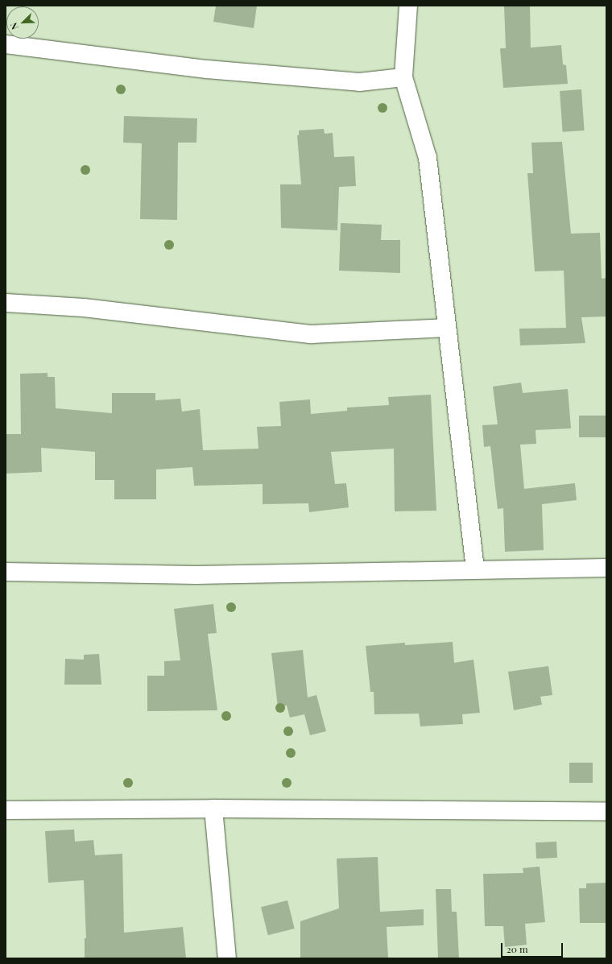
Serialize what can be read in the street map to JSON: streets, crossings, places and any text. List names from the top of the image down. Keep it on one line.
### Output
{"scale_bar":"20 m","north":"bottom left"}
